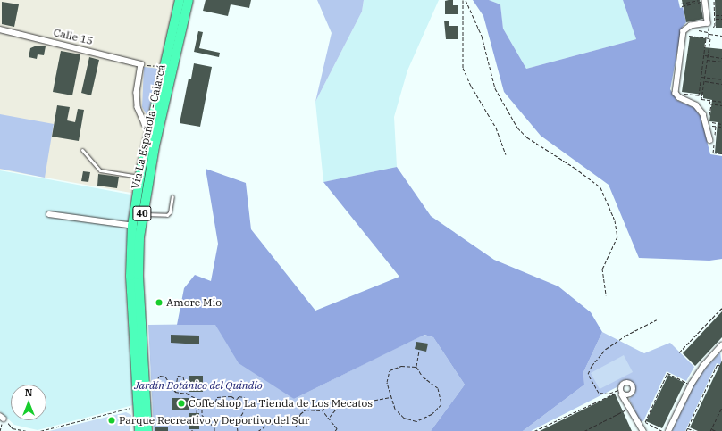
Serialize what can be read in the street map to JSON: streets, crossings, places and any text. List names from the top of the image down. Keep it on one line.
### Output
{"streets":{"highway":["Vía La Española - Calarcá","40"],"street":["Calle 15"]},"parks":["Jardín Botánico del Quindío"],"places":["Amore Mio","Coffe shop La Tienda de Los Mecatos","Parque Recreativo y Deportivo del Sur"],"north":"top"}
